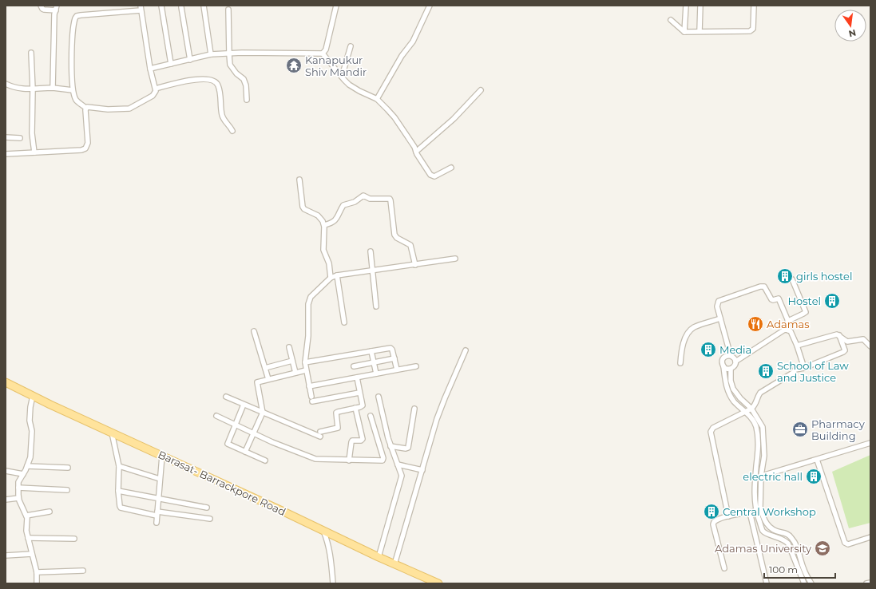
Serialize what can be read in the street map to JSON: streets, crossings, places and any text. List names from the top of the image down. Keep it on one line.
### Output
{"streets":{"main road":["Barasat- Barrackpore Road"]},"places":{"temple":["Kanapukur Shiv Mandir"],"building":["girls hostel","Hostel","Media","School of Law and Justice","electric hall","Central Workshop"],"restaurant":["Adamas"],"office":["Pharmacy Building"],"school or university":["Adamas University"]},"scale_bar":"100 m","north":"bottom"}
